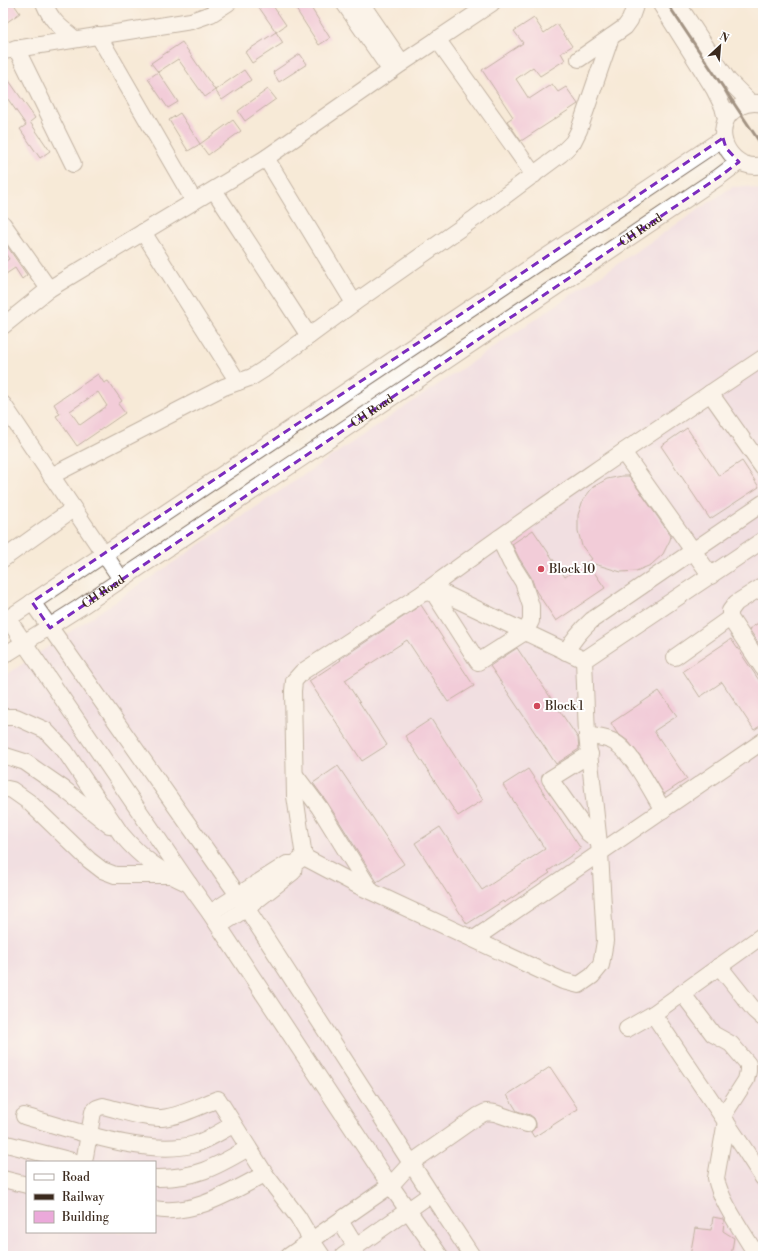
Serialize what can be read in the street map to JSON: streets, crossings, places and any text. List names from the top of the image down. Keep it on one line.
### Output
{"streets":{"street":["CH Road"]},"places":["Block 10","Block 1"],"legend":["Road","Railway","Building"],"north":"top right"}
